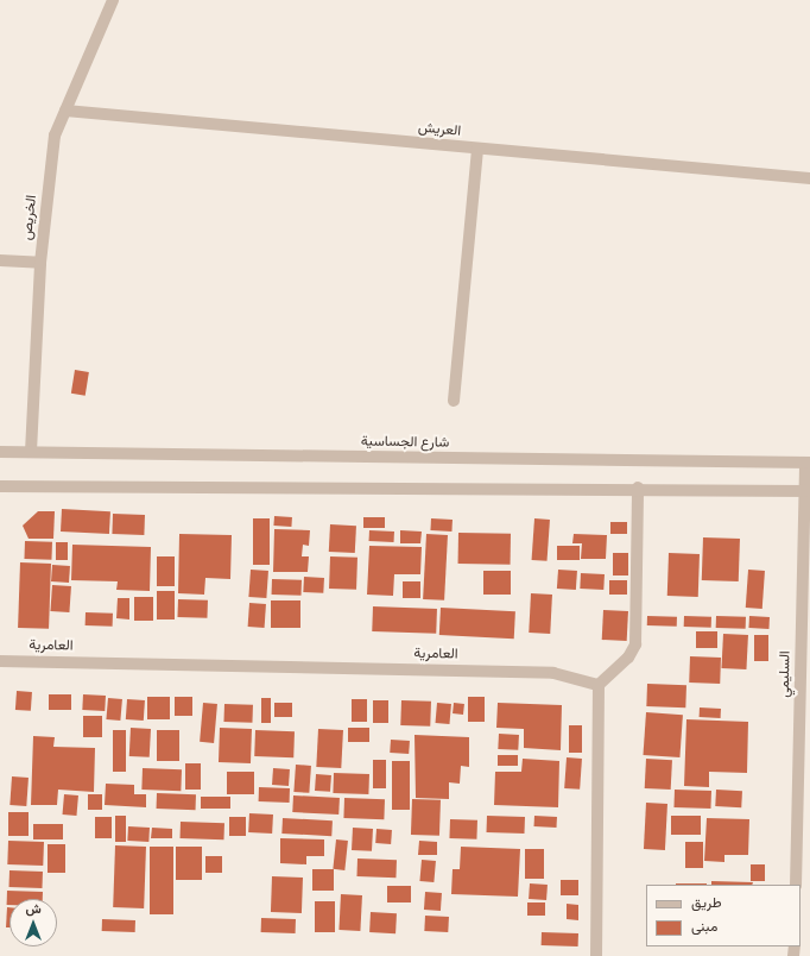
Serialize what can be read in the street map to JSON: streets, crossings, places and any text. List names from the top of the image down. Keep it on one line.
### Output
{"streets":{"street":["العريش","الخريص","شارع الجساسية","العامرية","السليمي"]},"crossings":[["العريش","الخريص"],["الخريص","شارع الجساسية"],["شارع الجساسية","السليمي"]],"legend":["طريق","مبنى"],"north":"top"}
